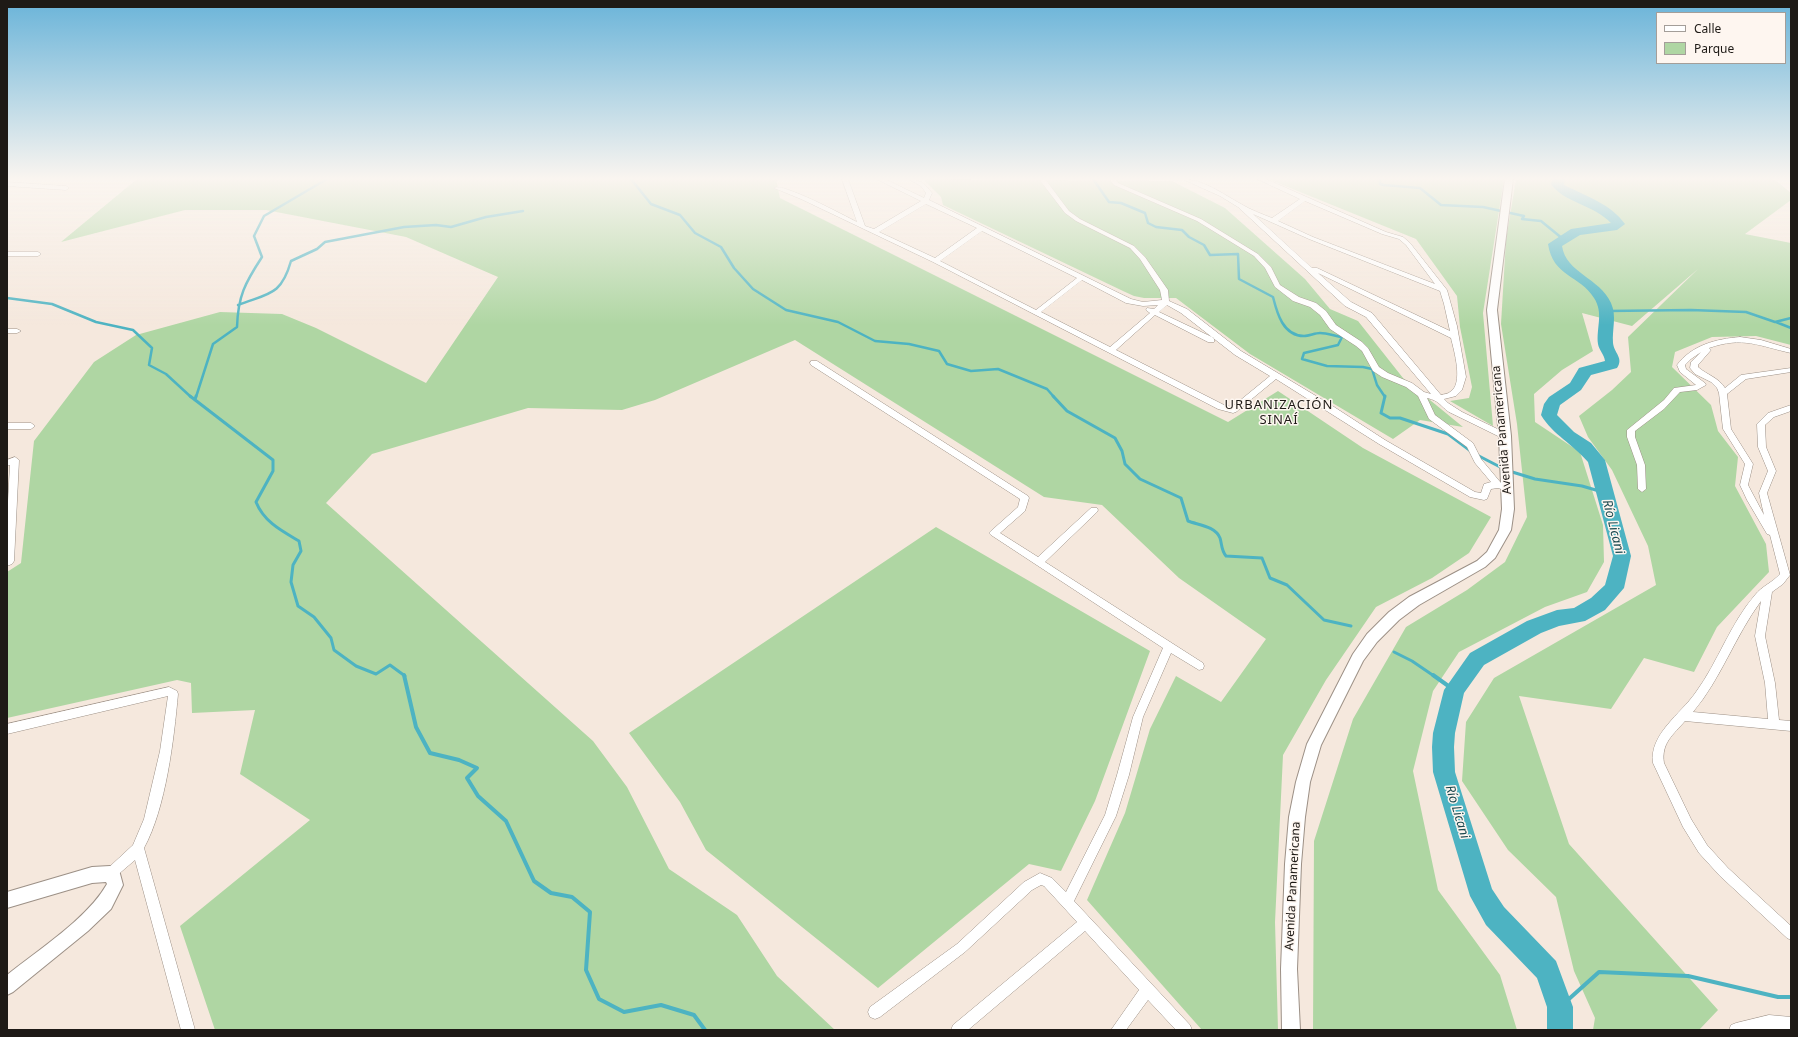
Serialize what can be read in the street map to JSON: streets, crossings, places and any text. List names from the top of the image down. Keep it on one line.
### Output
{"streets":{"main road":["Avenida Panamericana"]},"districts":["URBANIZACIÓN SINAÍ"],"water":["Río Licani"],"legend":["Calle","Parque"]}
